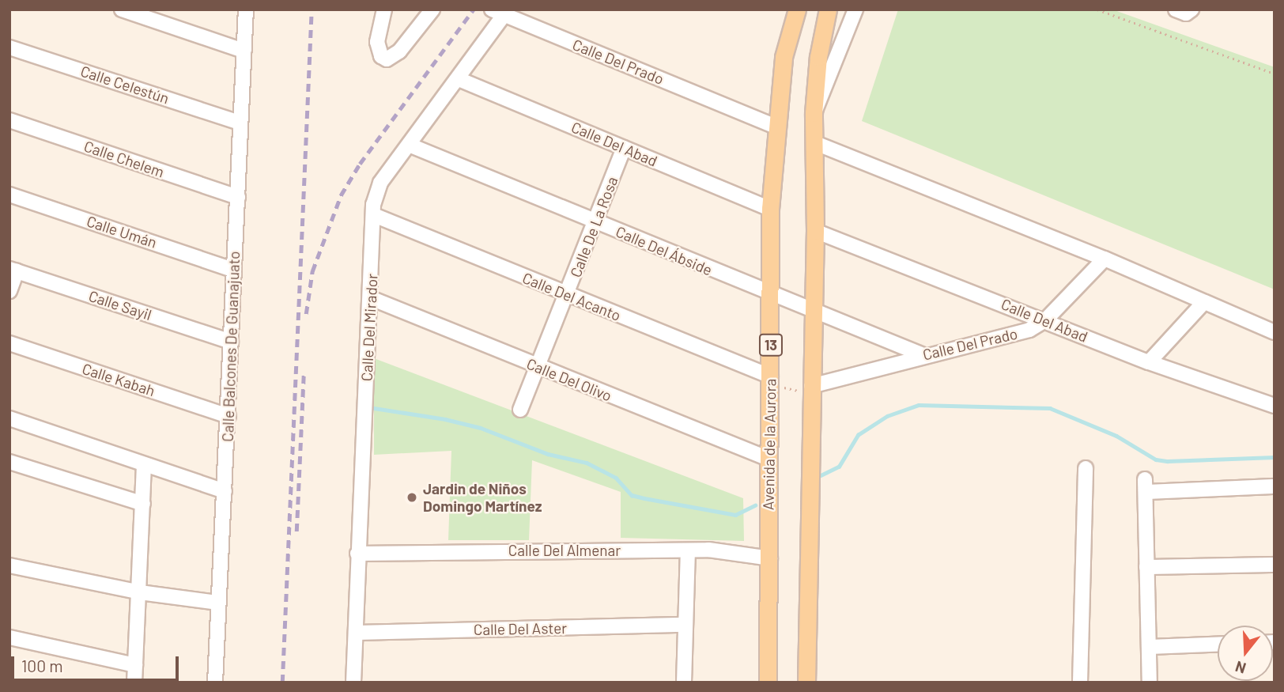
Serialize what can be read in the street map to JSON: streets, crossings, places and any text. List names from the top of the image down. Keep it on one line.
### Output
{"streets":{"main road":["13","Avenida de la Aurora"],"street":["Calle Del Prado","Calle Celestún","Calle Del Abad","Calle Chelem","Calle De La Rosa","Calle Umán","Calle Del Ábside","Calle Del Acanto","Calle Sayil","Calle Del Mirador","Calle Balcones De Guanajuato","Calle Kabah","Calle Del Olivo","Calle Del Almenar","Calle Del Aster"]},"crossings":[["Calle Del Prado","Calle Del Abad"],["Calle Del Prado","Calle Del Ábside"],["Calle Del Prado","Calle Del Mirador"],["Calle Del Prado","Avenida de la Aurora"],["Calle Celestún","Calle Balcones De Guanajuato"],["Calle Del Abad","Calle De La Rosa"],["Calle Del Abad","Calle Del Mirador"],["Calle Del Abad","Avenida de la Aurora"],["Calle Chelem","Calle Balcones De Guanajuato"],["Calle De La Rosa","Calle Del Ábside"],["Calle De La Rosa","Calle Del Acanto"],["Calle De La Rosa","Calle Del Olivo"],["Calle Umán","Calle Balcones De Guanajuato"],["Calle Del Ábside","Calle Del Mirador"],["Calle Del Ábside","Avenida de la Aurora"],["Calle Del Acanto","Calle Del Mirador"],["Calle Del Acanto","Avenida de la Aurora"],["Calle Sayil","Calle Balcones De Guanajuato"],["Calle Del Mirador","Calle Del Olivo"],["Calle Del Mirador","Calle Del Almenar"],["Calle Del Mirador","Calle Del Aster"],["Calle Balcones De Guanajuato","Calle Kabah"],["Calle Del Olivo","Avenida de la Aurora"],["Avenida de la Aurora","Calle Del Almenar"]],"places":["Jardin de Niños Domingo Martínez"],"scale_bar":"100 m","north":"bottom"}
